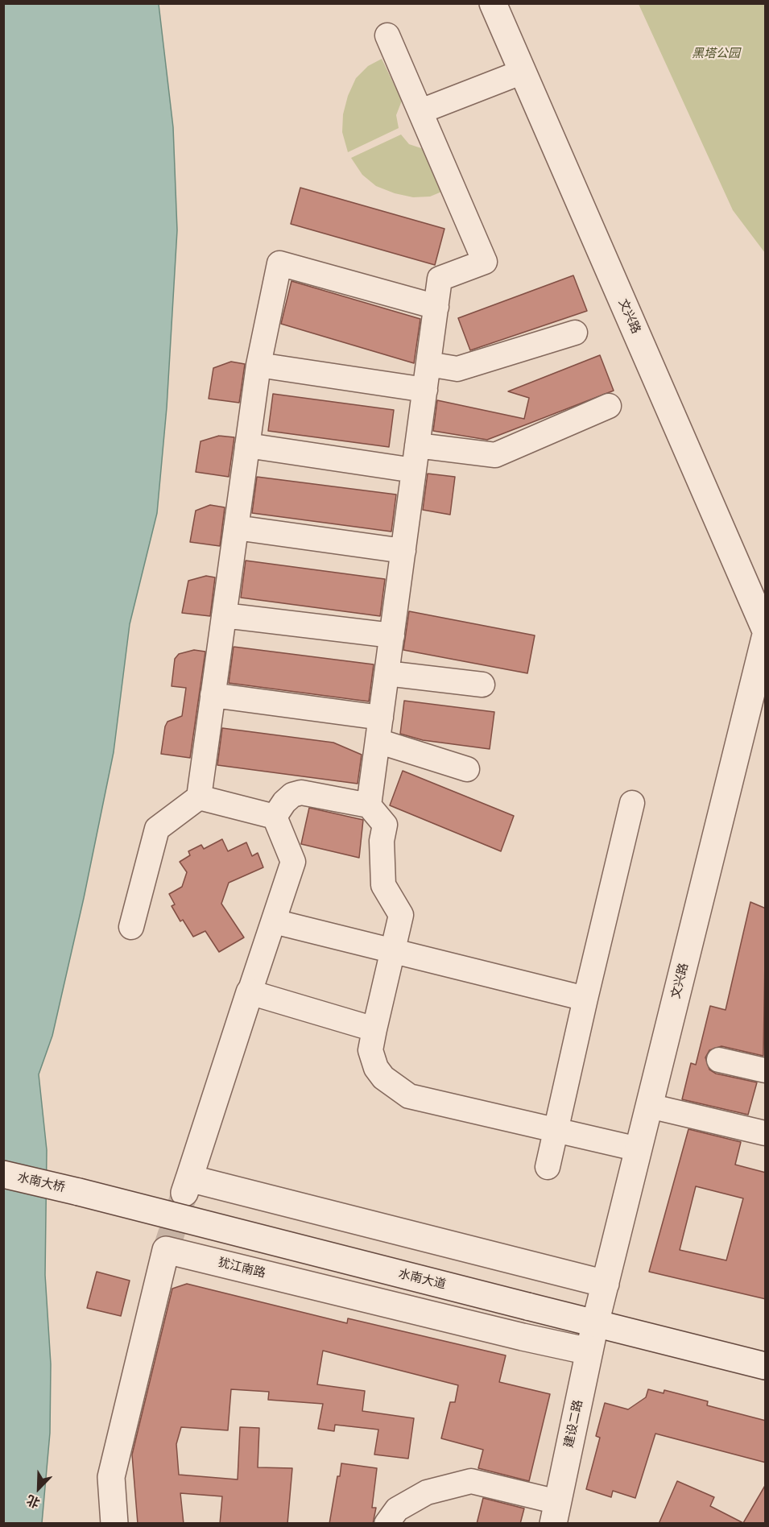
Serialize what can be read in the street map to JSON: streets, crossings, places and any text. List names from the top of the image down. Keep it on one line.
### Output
{"streets":{"street":["文兴路","水南大桥","犹江南路","水南大道","建设二路"]},"crossings":[["文兴路","水南大道"],["文兴路","建设二路"],["水南大桥","水南大道"],["犹江南路","建设二路"],["水南大道","建设二路"]],"parks":["黑塔公园"],"north":"bottom left"}
